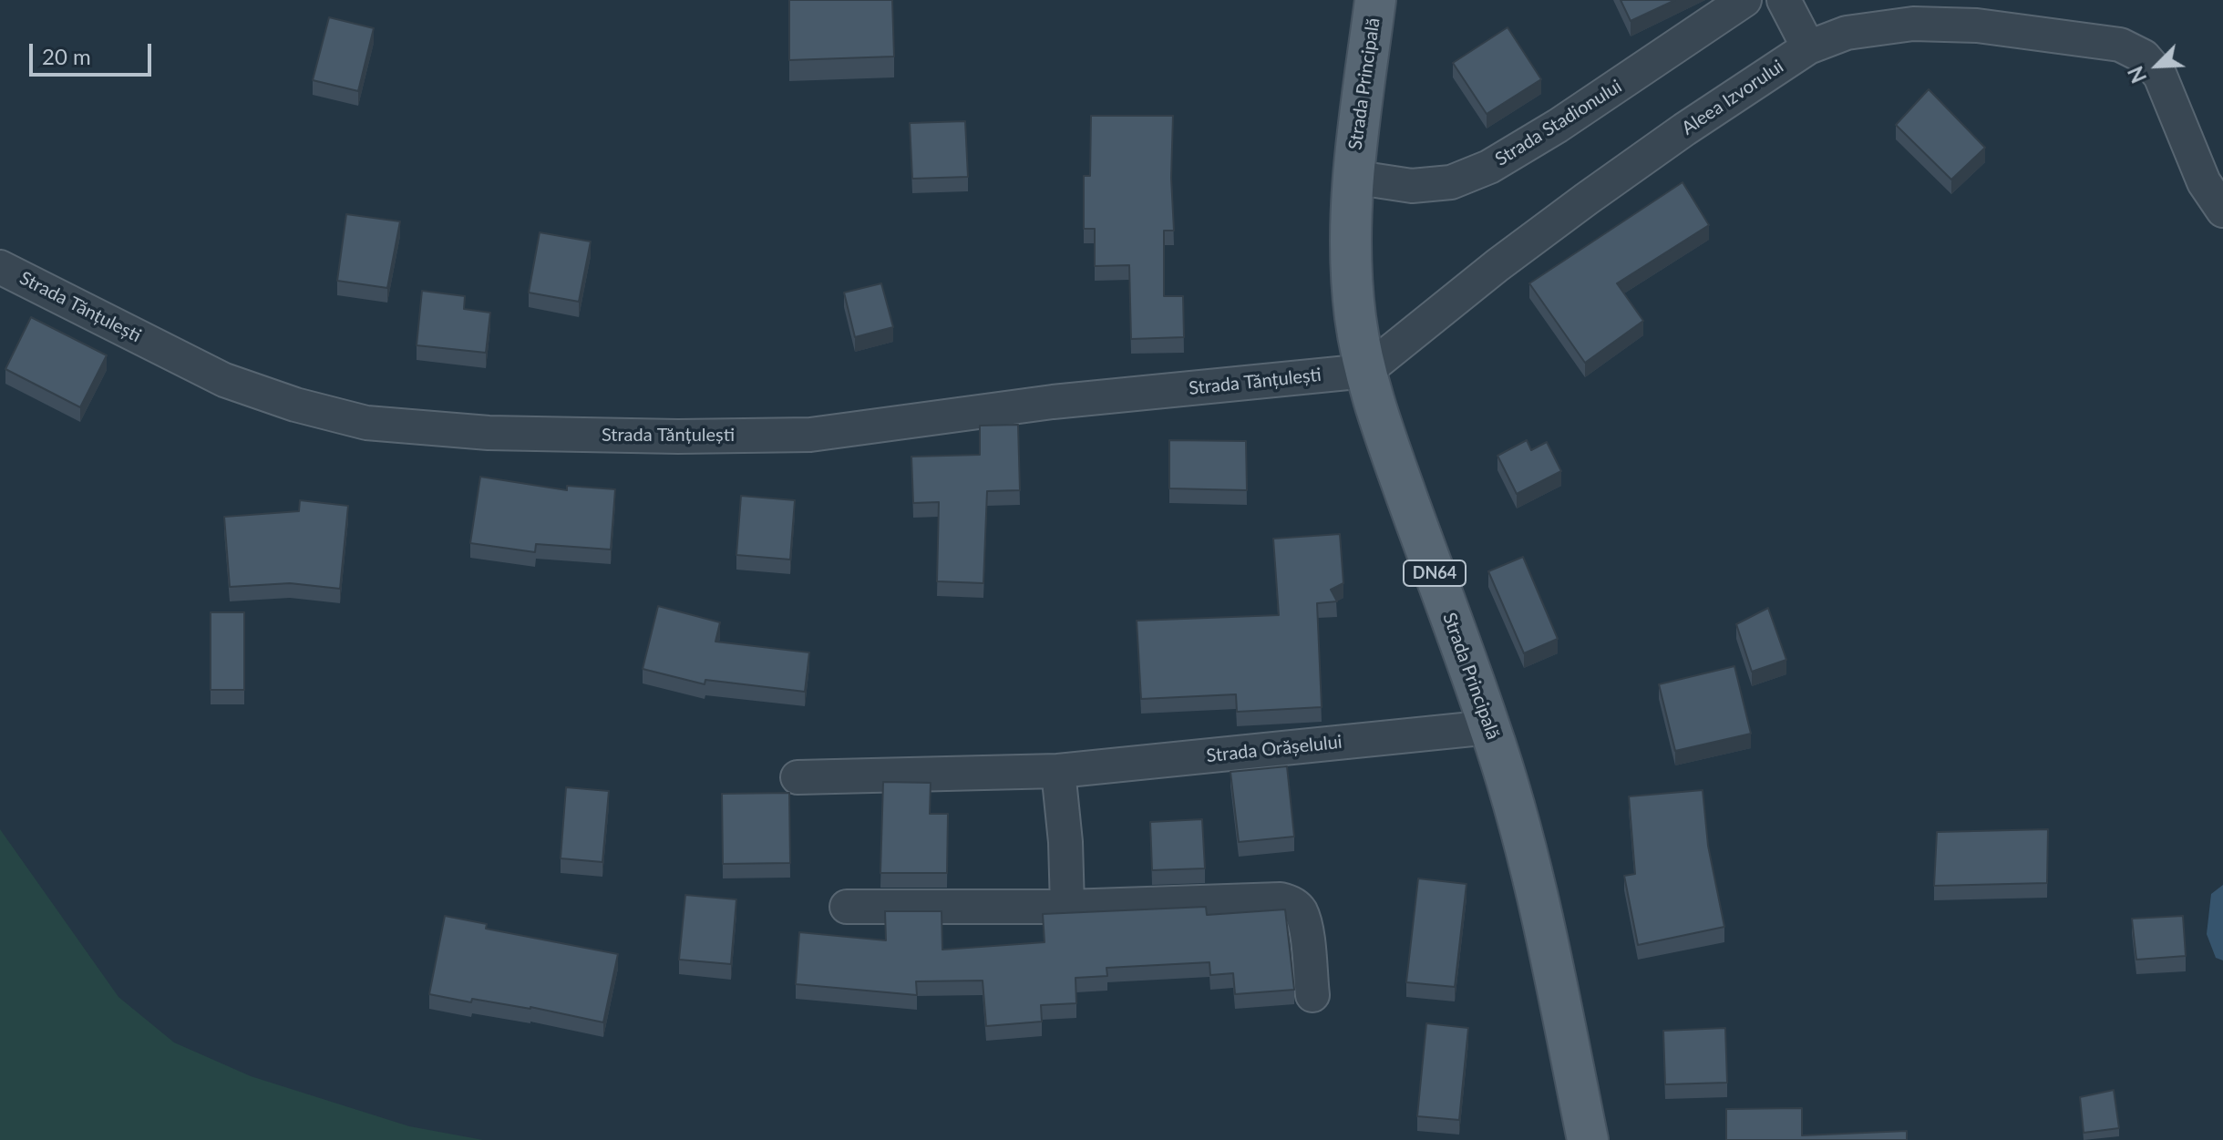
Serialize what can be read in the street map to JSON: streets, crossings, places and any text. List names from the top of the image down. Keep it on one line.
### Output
{"streets":{"main road":["Strada Principală","DN64"],"street":["Aleea Izvorului","Strada Stadionului","Strada Tănțulești","Strada Orășelului"]},"crossings":[["Strada Principală","Aleea Izvorului"],["Strada Principală","Strada Stadionului"],["Strada Principală","Strada Tănțulești"],["Strada Principală","Strada Orășelului"],["Aleea Izvorului","Strada Tănțulești"]],"scale_bar":"20 m","north":"bottom left"}
